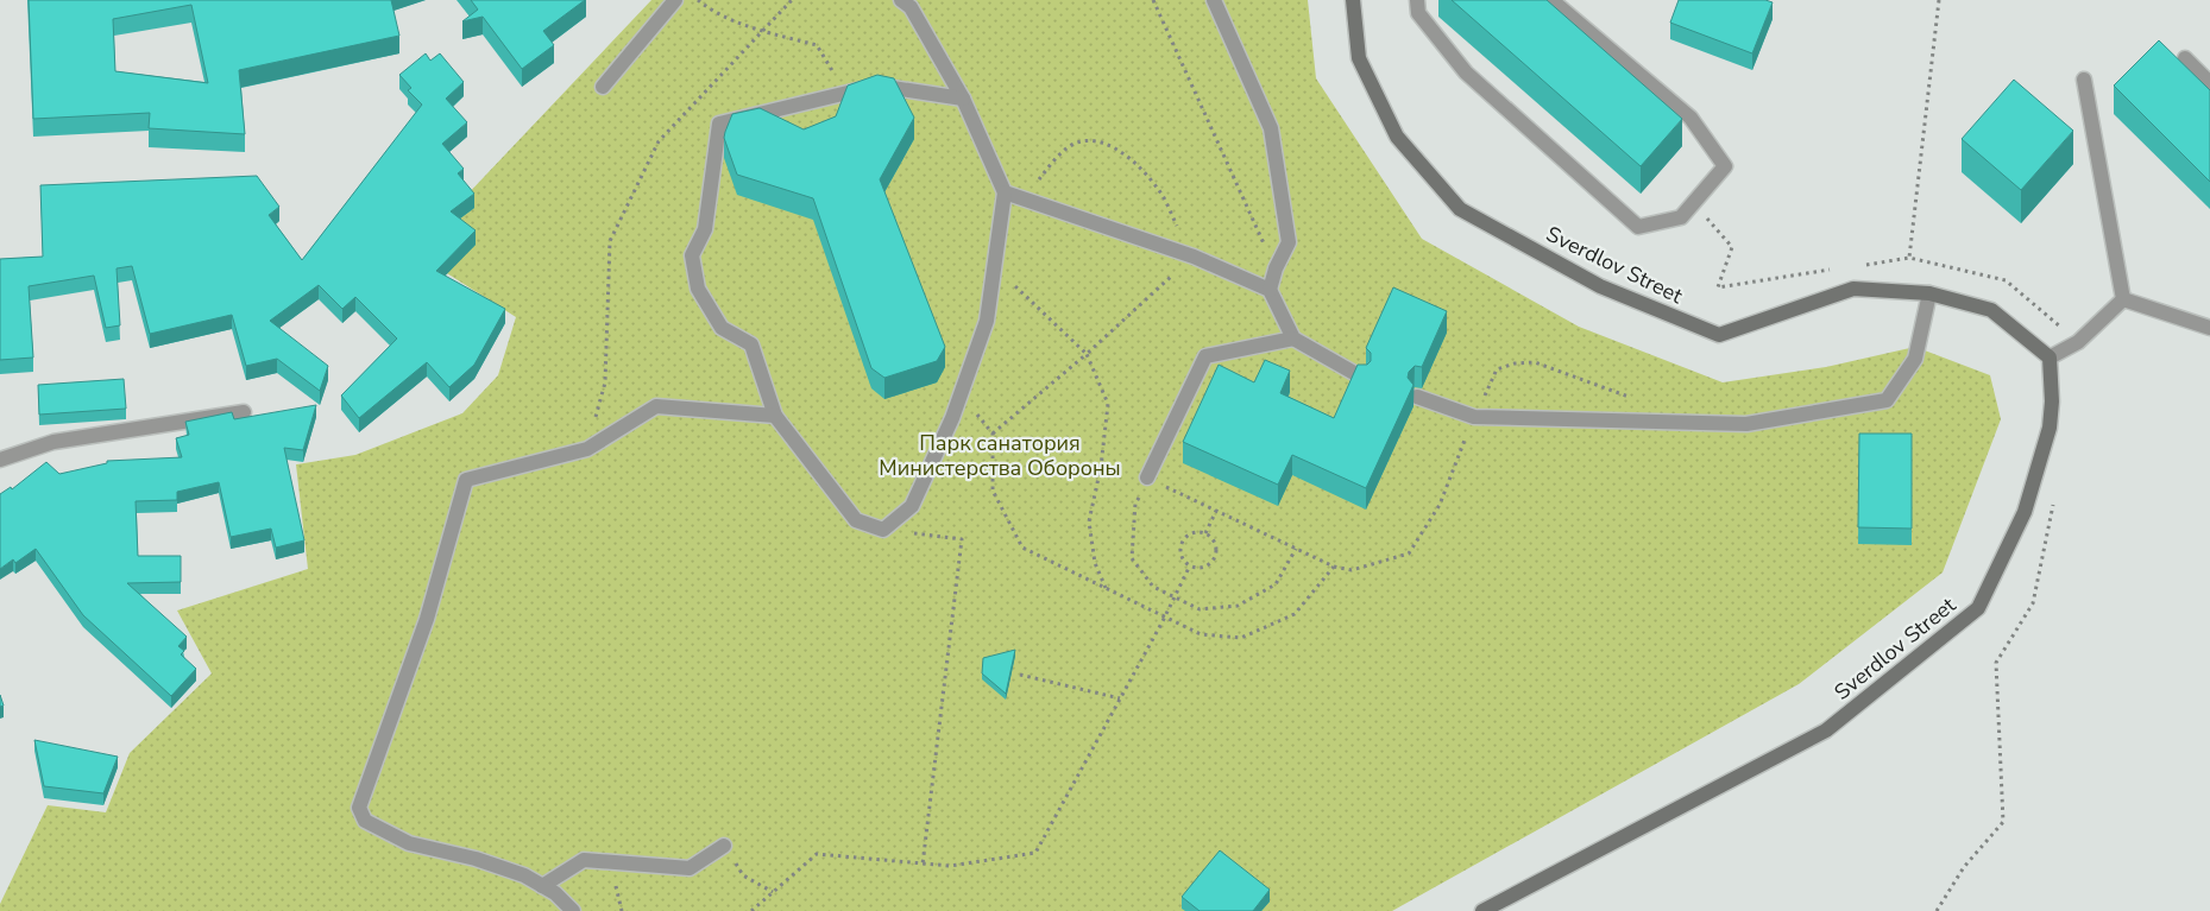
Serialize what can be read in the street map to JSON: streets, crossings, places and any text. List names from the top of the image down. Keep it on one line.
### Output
{"streets":{"main road":["Sverdlov Street"]},"parks":["Парк санатория Министерства Обороны"]}
